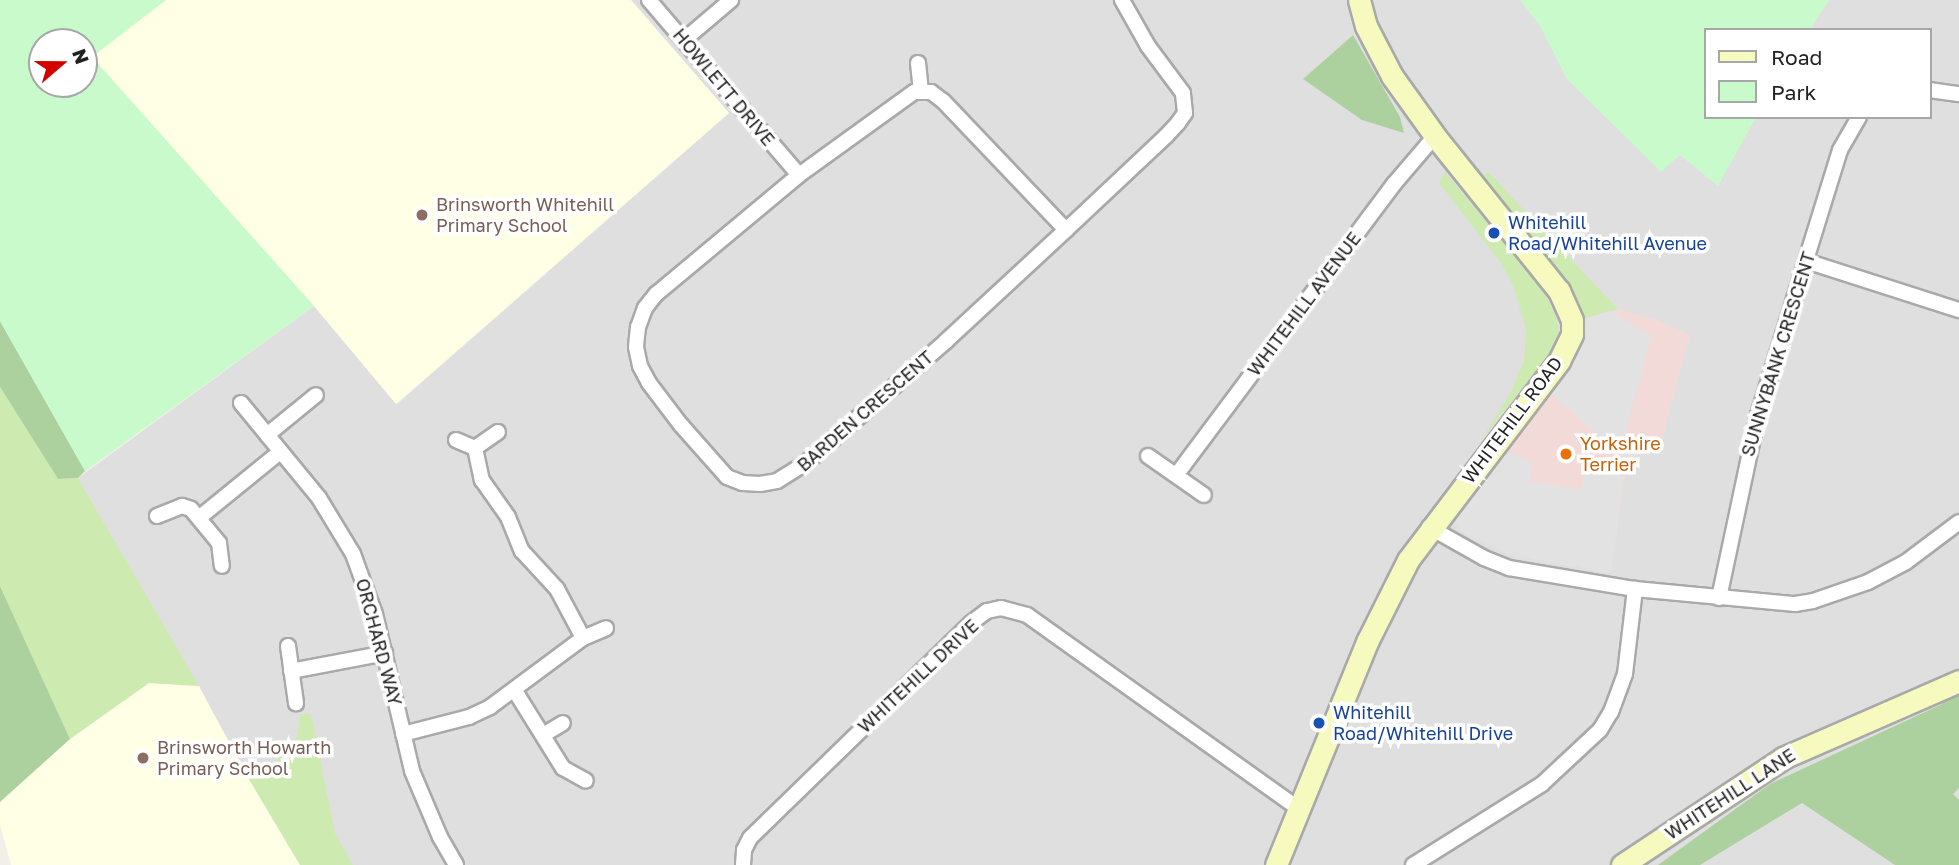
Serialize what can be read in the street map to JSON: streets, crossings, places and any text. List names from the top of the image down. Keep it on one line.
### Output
{"streets":{"street":["HOWLETT DRIVE","WHITEHILL AVENUE","SUNNYBANK CRESCENT","BARDEN CRESCENT","WHITEHILL ROAD","ORCHARD WAY","WHITEHILL DRIVE","WHITEHILL LANE"]},"crossings":[["HOWLETT DRIVE","BARDEN CRESCENT"],["WHITEHILL AVENUE","WHITEHILL ROAD"],["WHITEHILL ROAD","WHITEHILL DRIVE"]],"places":["Brinsworth Whitehill Primary School","Whitehill Road/Whitehill Avenue","Yorkshire Terrier","Whitehill Road/Whitehill Drive","Brinsworth Howarth Primary School"],"legend":["Road","Park"],"north":"right"}
